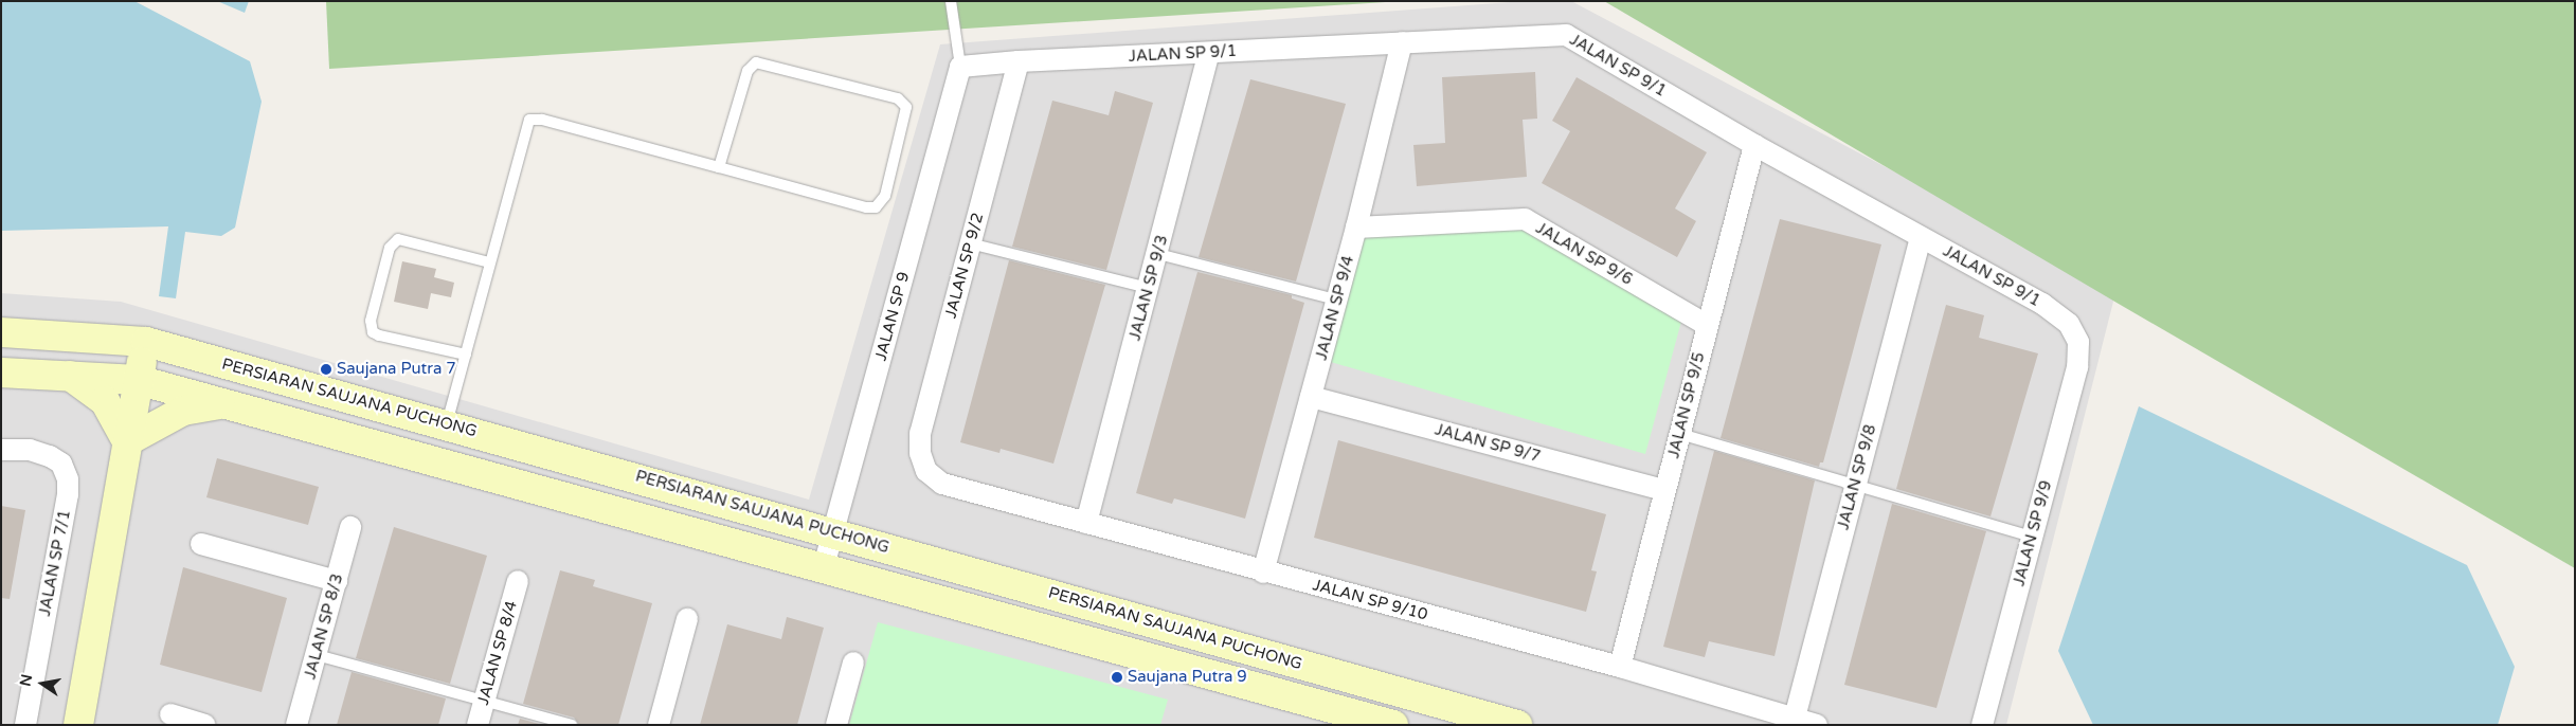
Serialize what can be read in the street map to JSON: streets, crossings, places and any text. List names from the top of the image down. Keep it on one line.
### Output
{"streets":{"street":["JALAN SP 9/1","JALAN SP 9/6","JALAN SP 9/2","JALAN SP 9/3","JALAN SP 9/4","JALAN SP 9","PERSIARAN SAUJANA PUCHONG","JALAN SP 9/5","JALAN SP 9/7","JALAN SP 9/8","JALAN SP 9/9","JALAN SP 7/1","JALAN SP 9/10","JALAN SP 8/3","JALAN SP 8/4"]},"crossings":[["JALAN SP 9/1","JALAN SP 9/2"],["JALAN SP 9/1","JALAN SP 9/3"],["JALAN SP 9/1","JALAN SP 9/4"],["JALAN SP 9/1","JALAN SP 9"],["JALAN SP 9/1","JALAN SP 9/5"],["JALAN SP 9/1","JALAN SP 9/8"],["JALAN SP 9/1","JALAN SP 9/9"],["JALAN SP 9/6","JALAN SP 9/4"],["JALAN SP 9/6","JALAN SP 9/5"],["JALAN SP 9/2","JALAN SP 9/10"],["JALAN SP 9/3","JALAN SP 9/10"],["JALAN SP 9/4","JALAN SP 9/7"],["JALAN SP 9/4","JALAN SP 9/10"],["JALAN SP 9","PERSIARAN SAUJANA PUCHONG"],["JALAN SP 9/5","JALAN SP 9/7"],["JALAN SP 9/5","JALAN SP 9/10"],["JALAN SP 9/8","JALAN SP 9/10"]],"places":["Saujana Putra 7","Saujana Putra 9"],"north":"left"}
